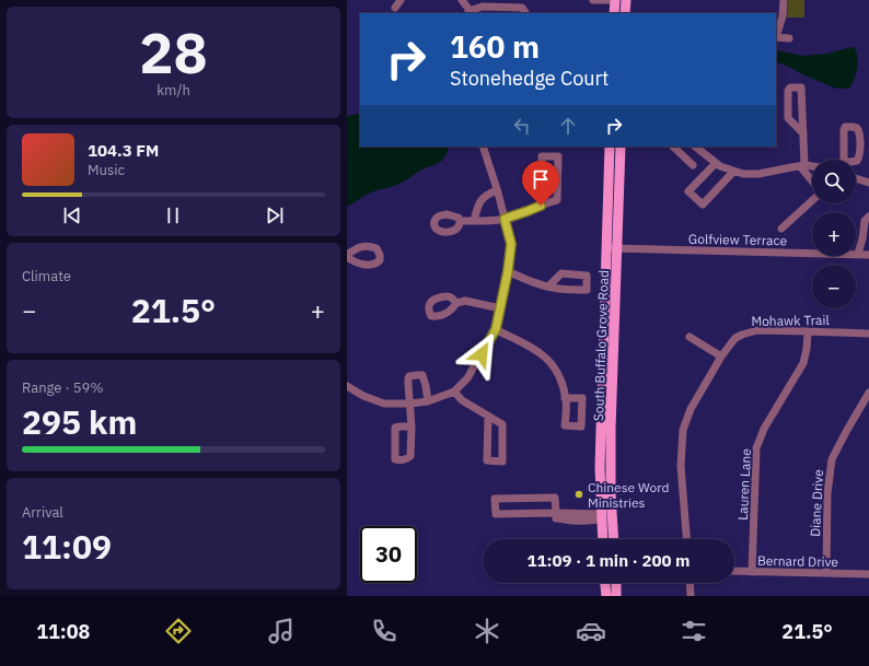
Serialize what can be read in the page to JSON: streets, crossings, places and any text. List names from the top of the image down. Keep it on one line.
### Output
{"streets":{"main road":["South Buffalo Grove Road"],"street":["Golfview Terrace","Mohawk Trail","Lauren Lane","Diane Drive","Bernard Drive"]},"crossings":[["Golfview Terrace","South Buffalo Grove Road"],["Mohawk Trail","Lauren Lane"],["Lauren Lane","Bernard Drive"],["Diane Drive","Bernard Drive"]],"places":["Chinese Word Ministries"],"page":{"tile":[["28","km/h"],"Climate",["Range · 59%","295 km"],["Arrival","11:09"]],"turn":["160 m","Stonehedge Court"],"song":["104.3 FM","Music"],"map_buttons":["+","−"],"heat":["−","21.5°","+"],"limit":"30","trip":"11:09 · 1 min · 200 m","tabs":["11:08","21.5°"]}}
